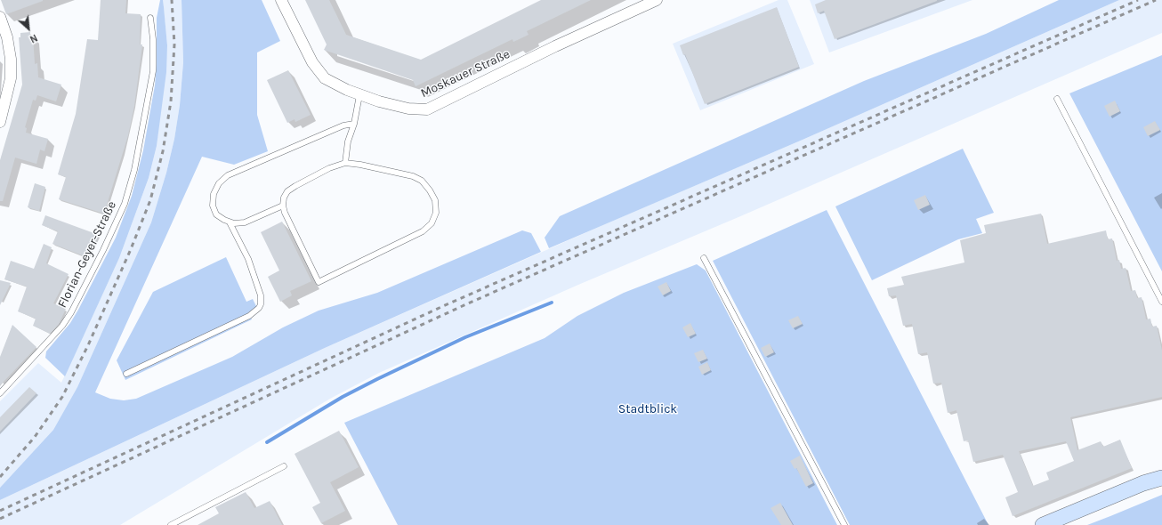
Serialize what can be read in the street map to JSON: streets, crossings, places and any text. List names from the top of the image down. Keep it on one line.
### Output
{"streets":{"street":["Moskauer Straße"],"lane":["Florian-Geyer-Straße"]},"parks":["Stadtblick"],"north":"bottom right"}
